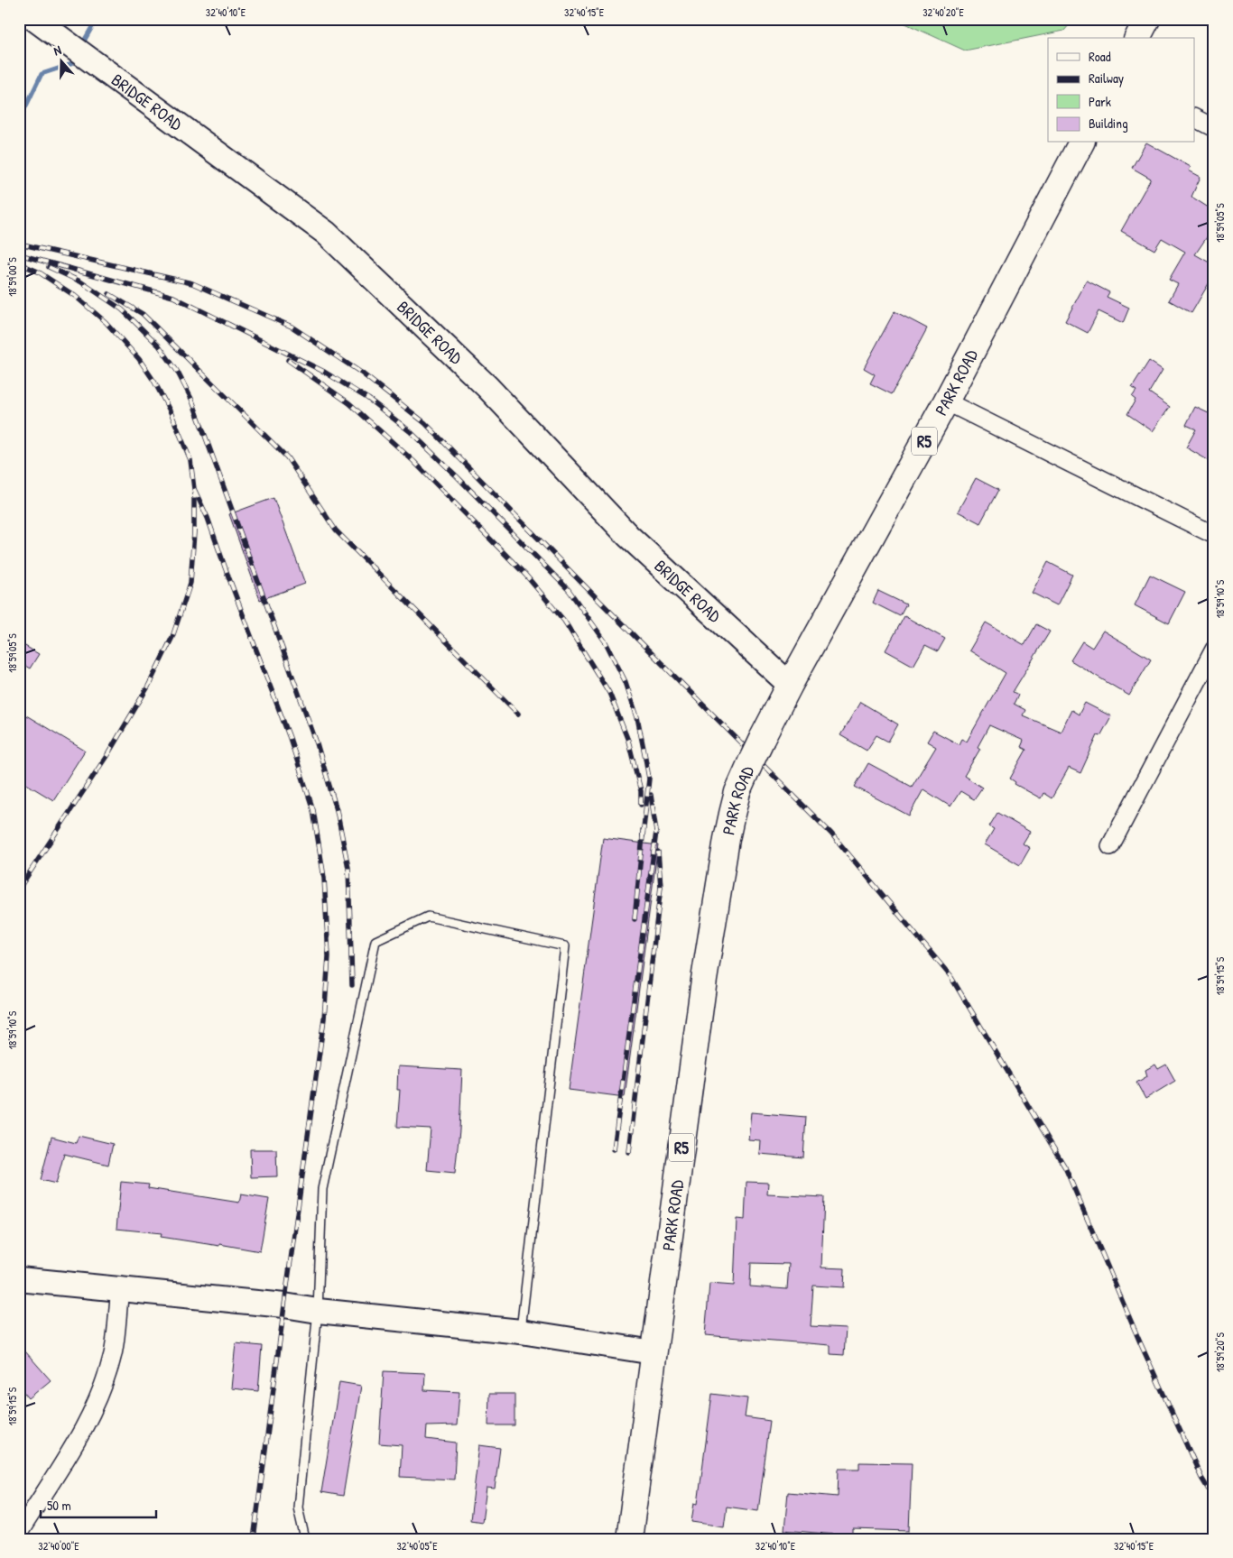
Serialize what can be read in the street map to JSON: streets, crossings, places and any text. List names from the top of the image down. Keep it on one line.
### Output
{"streets":{"highway":["PARK ROAD","R5"],"main road":["BRIDGE ROAD"]},"crossings":[["BRIDGE ROAD","PARK ROAD"]],"legend":["Road","Railway","Park","Building"],"scale_bar":"50 m","north":"top","coordinates":["32°40'10\"E","32°40'15\"E","32°40'20\"E","18°59'05\"S","18°59'00\"S","18°59'10\"S","18°59'15\"S","18°59'20\"S","32°40'00\"E","32°40'05\"E"]}
